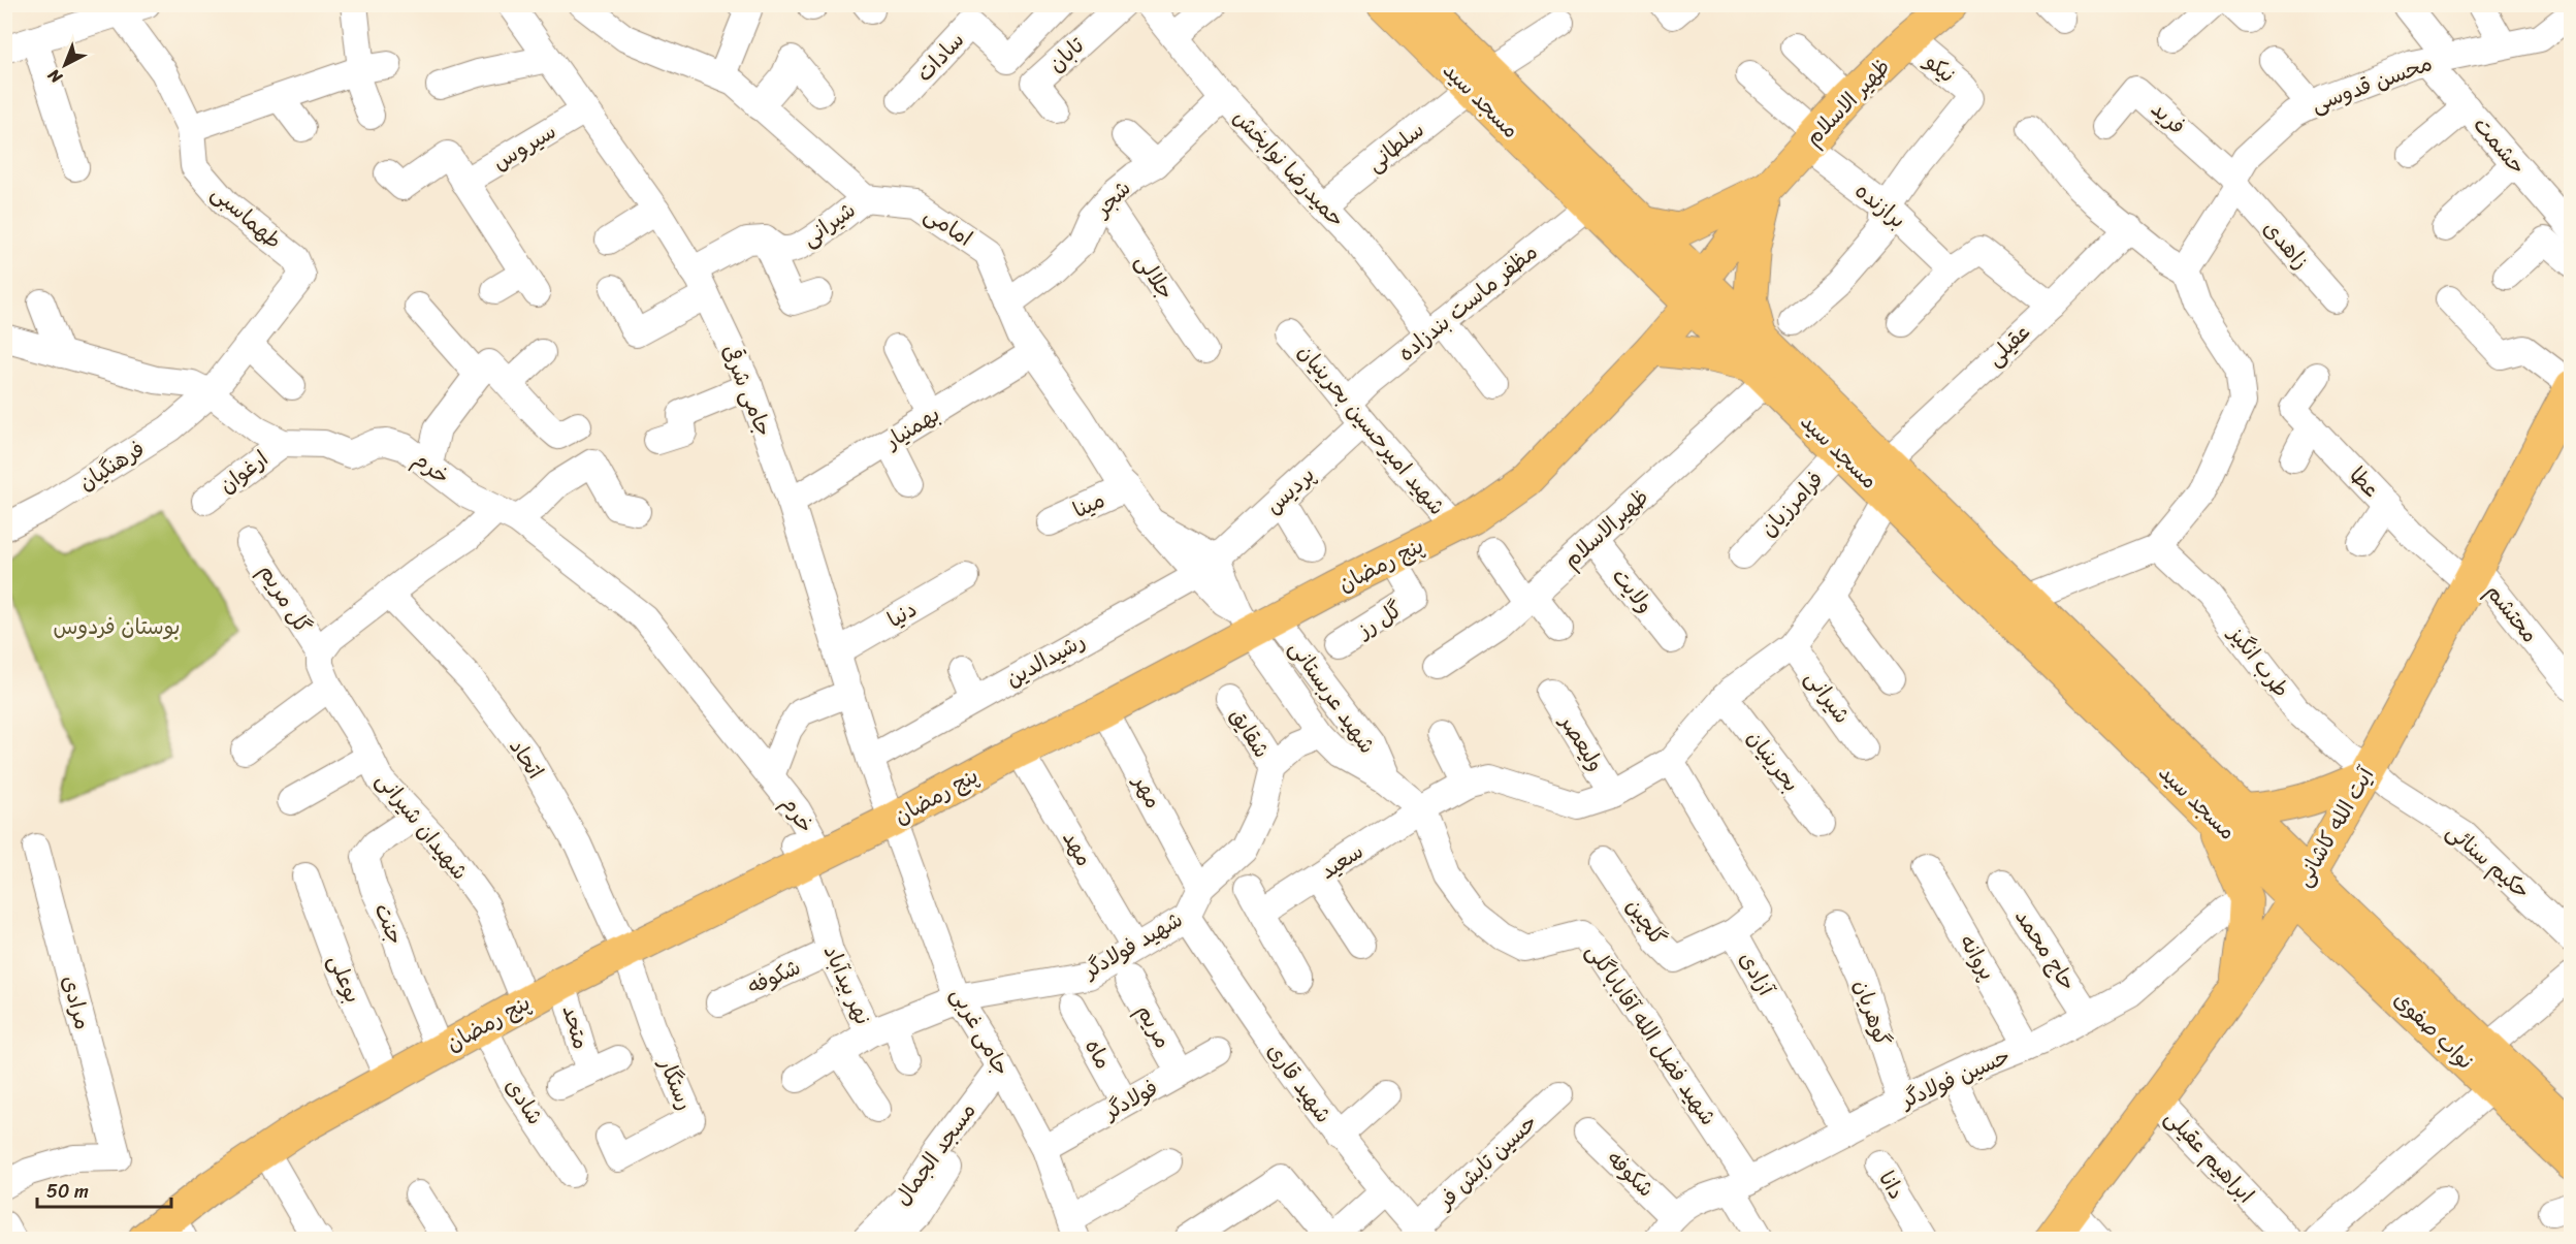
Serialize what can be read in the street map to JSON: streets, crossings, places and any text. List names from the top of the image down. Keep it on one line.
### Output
{"streets":{"main road":["مسجد سید","ظهیر الاسلام","پنج رمضان","آیت الله کاشانی","نواب صفوی"],"street":["تابان","سادات","نیکو","محسن قدوسی","فرید","حشمت","سیروس","سلطانی","حمیدرضا نوابخش","شجر","برازنده","طهماسبی","شیرانی","امامی","زاهدی","جلالی","مظفر ماست بندزاده","عقیلی","جامی شرقی","بهمنیار","شهید امیرحسین بحرینیان","فرهنگیان","خرم","ارغوان","عطا","پردیس","فرامرزیان","مینا","ظهیرالاسلام","ولایت","گل مریم","محتشم","دنیا","گل رز","رشیدالدین","طرب انگیز","شهید عربستانی","شقایق","ولیعصر","اتحاد","بحرینیان","مهر","شهیدان شیرانی","مهد","سعید","حکیم سنائی","گلچین","جنت","شهید فولادگر","حاج محمد","پروانه","آزادی","شکوفه","بوعلی","نهر بیدآباد","مرادی","گوهریان","مریم","متحد","جامی غربی","شهید فضل الله آقاباباگلی","ماه","حسین فولادگر","شهید قاری","رستگار","فولادگر","شادی","مسجد الجمال","ابراهیم عقیلی","حسین تابش فر","دانا"]},"crossings":[["نیکو","ظهیر الاسلام"],["نیکو","برازنده"],["محسن قدوسی","فرید"],["محسن قدوسی","حشمت"],["محسن قدوسی","زاهدی"],["مسجد سید","ظهیر الاسلام"],["مسجد سید","سلطانی"],["مسجد سید","مظفر ماست بندزاده"],["مسجد سید","عقیلی"],["مسجد سید","فرامرزیان"],["مسجد سید","ظهیرالاسلام"],["مسجد سید","پنج رمضان"],["مسجد سید","آیت الله کاشانی"],["مسجد سید","نواب صفوی"],["ظهیر الاسلام","برازنده"],["ظهیر الاسلام","پنج رمضان"],["فرید","زاهدی"],["سیروس","جامی شرقی"],["سلطانی","حمیدرضا نوابخش"],["حمیدرضا نوابخش","شجر"],["حمیدرضا نوابخش","مظفر ماست بندزاده"],["شجر","امامی"],["شجر","جلالی"],["طهماسبی","فرهنگیان"],["طهماسبی","خرم"],["شیرانی","امامی"],["امامی","بهمنیار"],["امامی","پردیس"],["امامی","مینا"],["امامی","رشیدالدین"],["مظفر ماست بندزاده","شهید امیرحسین بحرینیان"],["مظفر ماست بندزاده","پردیس"],["جامی شرقی","بهمنیار"],["جامی شرقی","خرم"],["جامی شرقی","پنج رمضان"],["جامی شرقی","دنیا"],["جامی شرقی","رشیدالدین"],["جامی شرقی","جامی غربی"],["شهید امیرحسین بحرینیان","پردیس"],["شهید امیرحسین بحرینیان","پنج رمضان"],["فرهنگیان","خرم"],["خرم","ارغوان"],["خرم","پنج رمضان"],["خرم","نهر بیدآباد"],["عطا","محتشم"],["عطا","آیت الله کاشانی"],["پردیس","رشیدالدین"],["ظهیرالاسلام","ولایت"],["پنج رمضان","گل رز"],["پنج رمضان","شهید عربستانی"],["پنج رمضان","اتحاد"],["پنج رمضان","مهر"],["پنج رمضان","شهیدان شیرانی"],["پنج رمضان","مهد"],["پنج رمضان","جنت"],["پنج رمضان","بوعلی"],["پنج رمضان","نهر بیدآباد"],["پنج رمضان","متحد"],["پنج رمضان","جامی غربی"],["پنج رمضان","رستگار"],["پنج رمضان","شادی"],["گل مریم","شهیدان شیرانی"],["محتشم","آیت الله کاشانی"],["طرب انگیز","آیت الله کاشانی"],["طرب انگیز","حکیم سنائی"],["شهید عربستانی","سعید"],["شهید عربستانی","شهید فضل الله آقاباباگلی"],["شقایق","شهید فولادگر"],["اتحاد","رستگار"],["مهر","شهید فولادگر"],["شهیدان شیرانی","جنت"],["آیت الله کاشانی","حکیم سنائی"],["آیت الله کاشانی","نواب صفوی"],["آیت الله کاشانی","ابراهیم عقیلی"],["مهد","شهید فولادگر"],["سعید","شهید فضل الله آقاباباگلی"],["گلچین","آزادی"],["شهید فولادگر","نهر بیدآباد"],["شهید فولادگر","جامی غربی"],["شهید فولادگر","شهید قاری"],["حاج محمد","حسین فولادگر"],["پروانه","حسین فولادگر"],["آزادی","حسین فولادگر"],["شکوفه","نهر بیدآباد"],["شکوفه","حسین فولادگر"],["نهر بیدآباد","جامی غربی"],["گوهریان","حسین فولادگر"],["مریم","فولادگر"],["جامی غربی","فولادگر"],["جامی غربی","مسجد الجمال"],["شهید فضل الله آقاباباگلی","حسین فولادگر"],["ماه","فولادگر"],["شهید قاری","حسین تابش فر"]],"parks":["بوستان فردوس"],"scale_bar":"50 m","north":"bottom left"}
